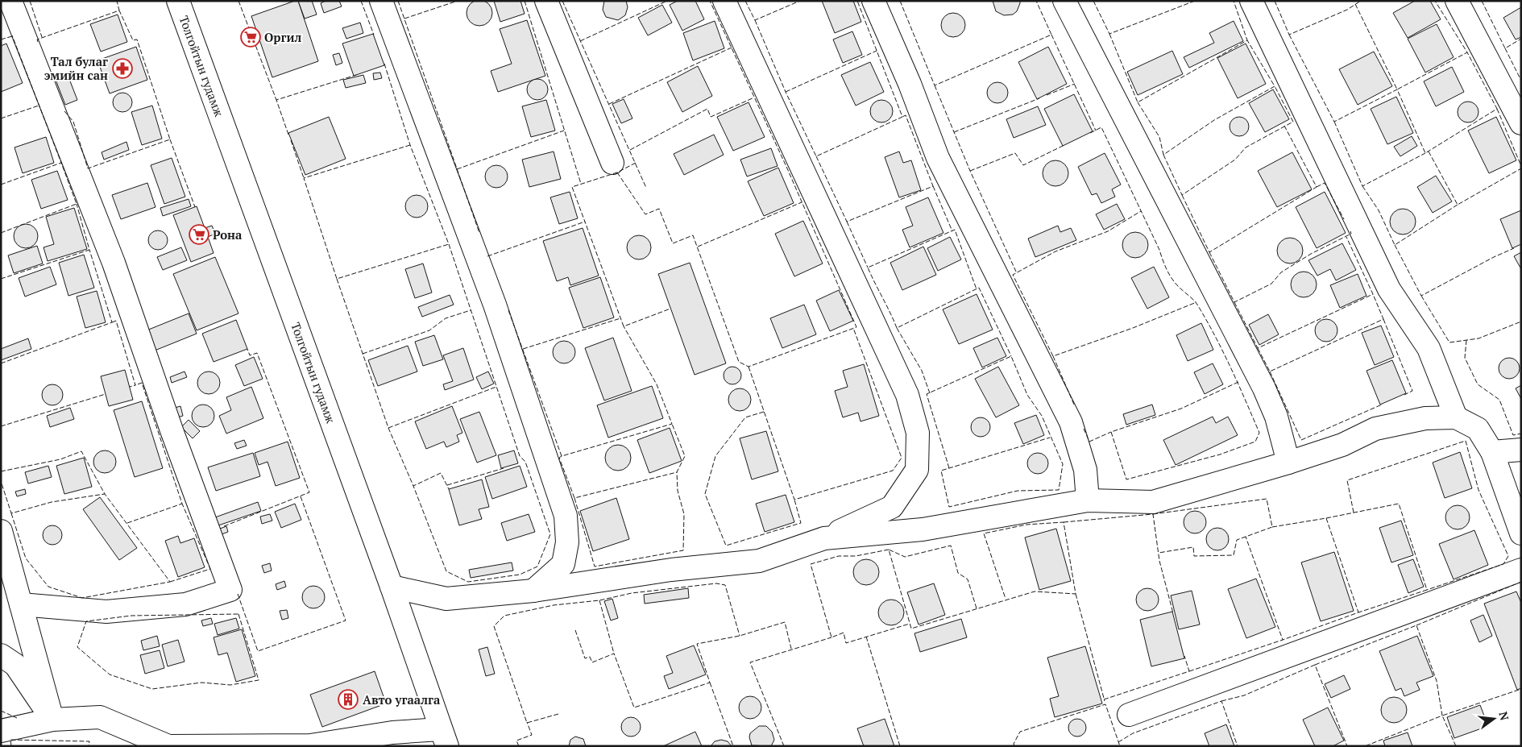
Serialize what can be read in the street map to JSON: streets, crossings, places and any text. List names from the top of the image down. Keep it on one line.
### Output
{"streets":{"street":["Толгойтын гудамж"]},"places":{"supermarket":["Оргил","Рона"],"pharmacy":["Тал булаг эмийн сан"],"building":["Авто угаалга"]},"north":"right"}
